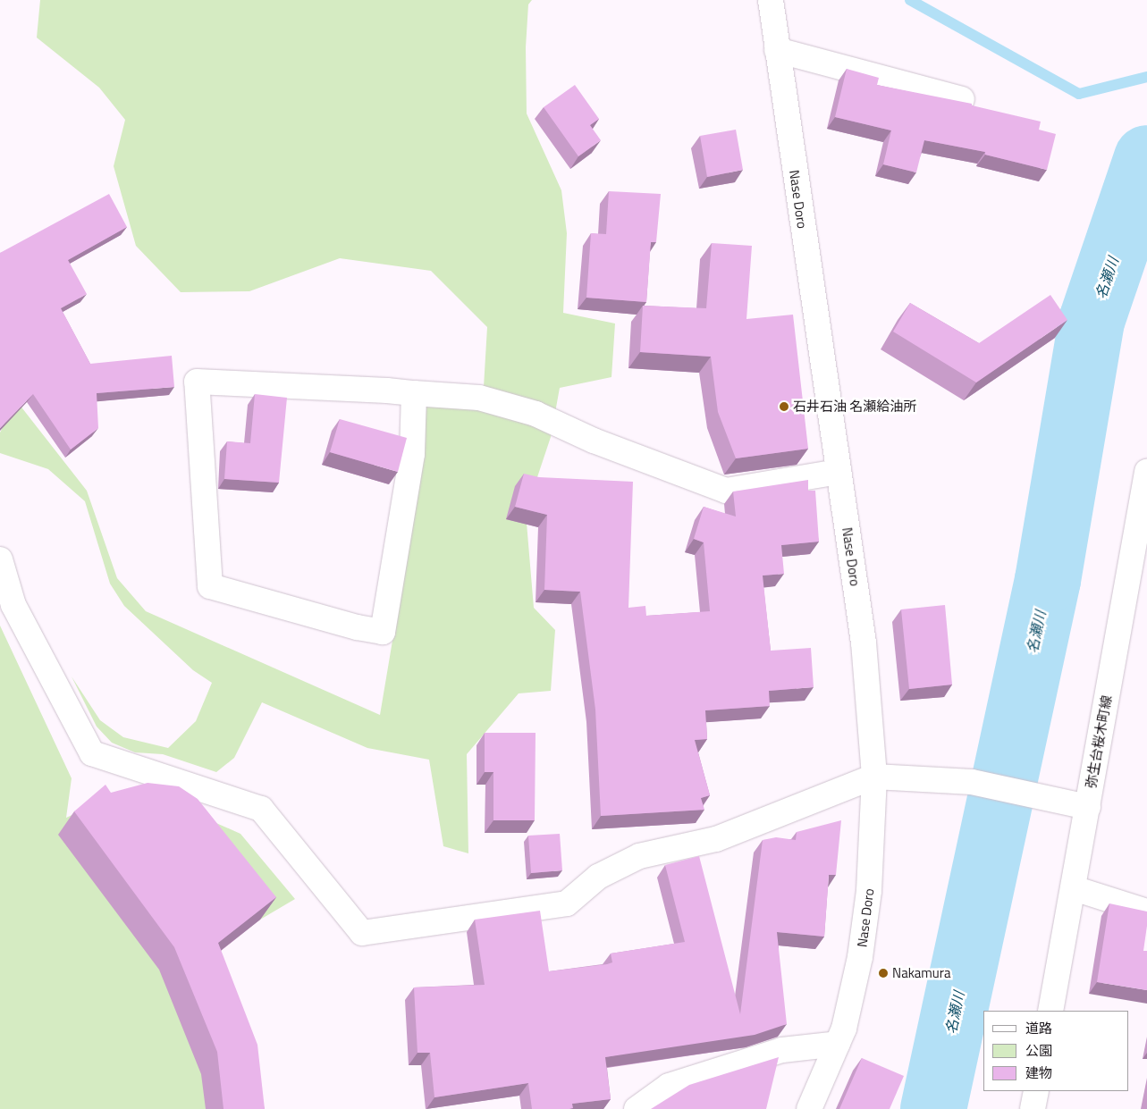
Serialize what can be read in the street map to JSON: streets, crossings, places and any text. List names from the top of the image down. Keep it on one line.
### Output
{"streets":{"street":["Nase Doro","弥生台桜木町線"]},"water":["名瀬川"],"places":["石井石油 名瀬給油所","Nakamura"],"legend":["道路","公園","建物"]}
